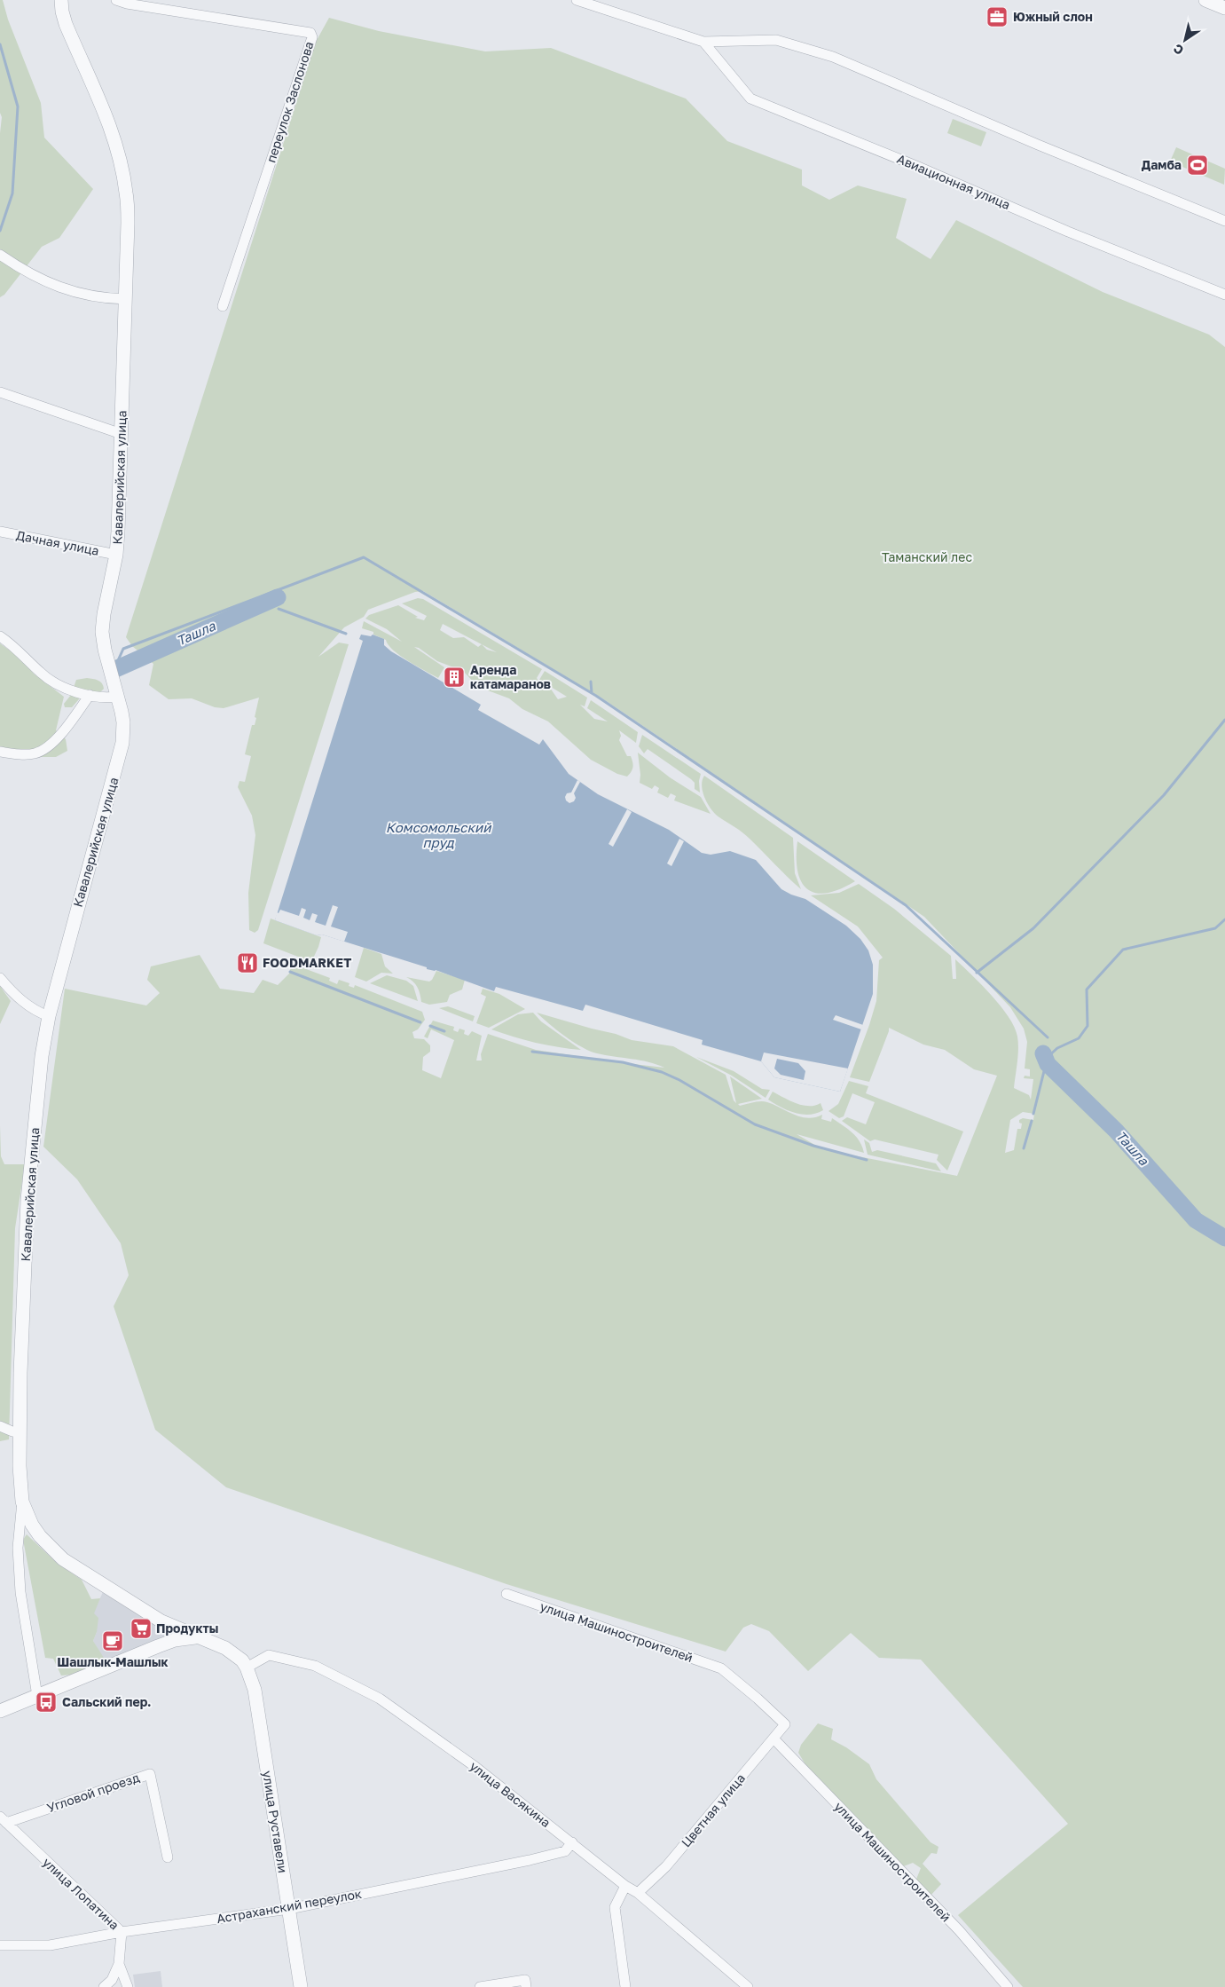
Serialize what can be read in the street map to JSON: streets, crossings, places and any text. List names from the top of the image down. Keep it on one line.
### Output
{"streets":{"street":["переулок Заслонова","Авиационная улица","Кавалерийская улица","Дачная улица","улица Машиностроителей","Угловой проезд","улица Васякина","Цветная улица","улица Руставели","улица Лопатина","Астраханский переулок"]},"crossings":[["Кавалерийская улица","Дачная улица"],["улица Машиностроителей","Цветная улица"],["Угловой проезд","улица Лопатина"],["улица Васякина","Цветная улица"],["улица Васякина","улица Руставели"],["улица Васякина","Астраханский переулок"],["улица Руставели","Астраханский переулок"],["улица Лопатина","Астраханский переулок"]],"water":["Ташла","Комсомольский пруд"],"parks":["Таманский лес"],"places":{"office":["Южный слон"],"sports":["Дамба"],"building":["Аренда катамаранов"],"restaurant":["FOODMARKET"],"supermarket":["Продукты"],"cafe":["Шашлык-Машлык"],"bus stop":["Сальский пер."]},"north":"bottom left"}
